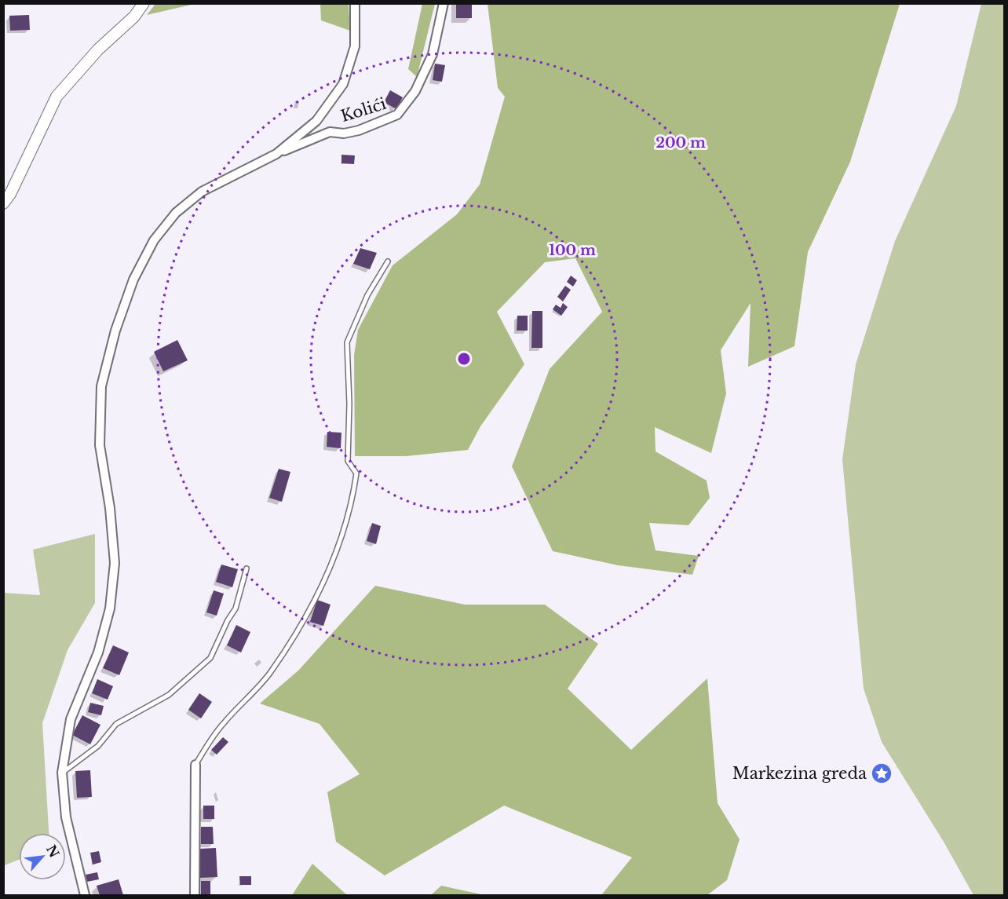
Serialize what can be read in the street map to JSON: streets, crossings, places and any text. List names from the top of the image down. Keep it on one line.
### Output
{"streets":{"street":["Kolići"]},"places":{"place":["Markezina greda"]},"north":"top right","rings":["200 m","100 m"]}
